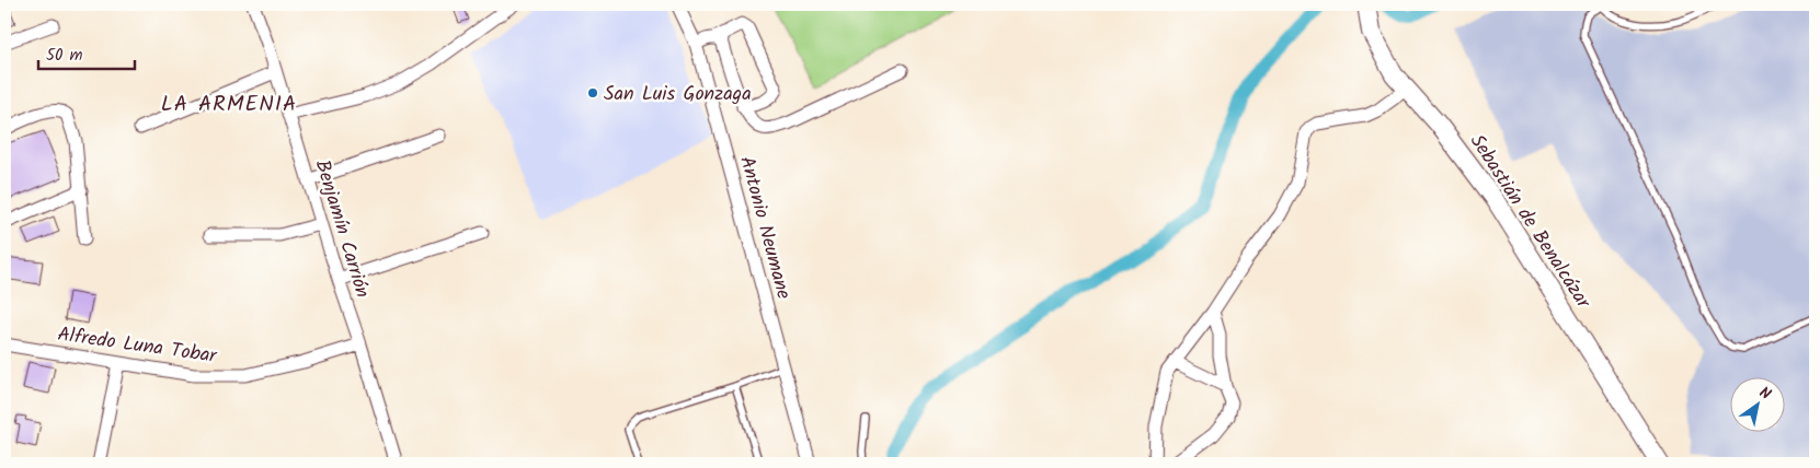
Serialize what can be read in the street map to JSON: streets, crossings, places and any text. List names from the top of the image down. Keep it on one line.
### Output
{"streets":{"main road":["Sebastián de Benalcázar"],"street":["Antonio Neumane","Benjamín Carrión","Alfredo Luna Tobar"]},"crossings":[["Benjamín Carrión","Alfredo Luna Tobar"]],"districts":["LA ARMENIA"],"places":["San Luis Gonzaga"],"scale_bar":"50 m","north":"top right"}
